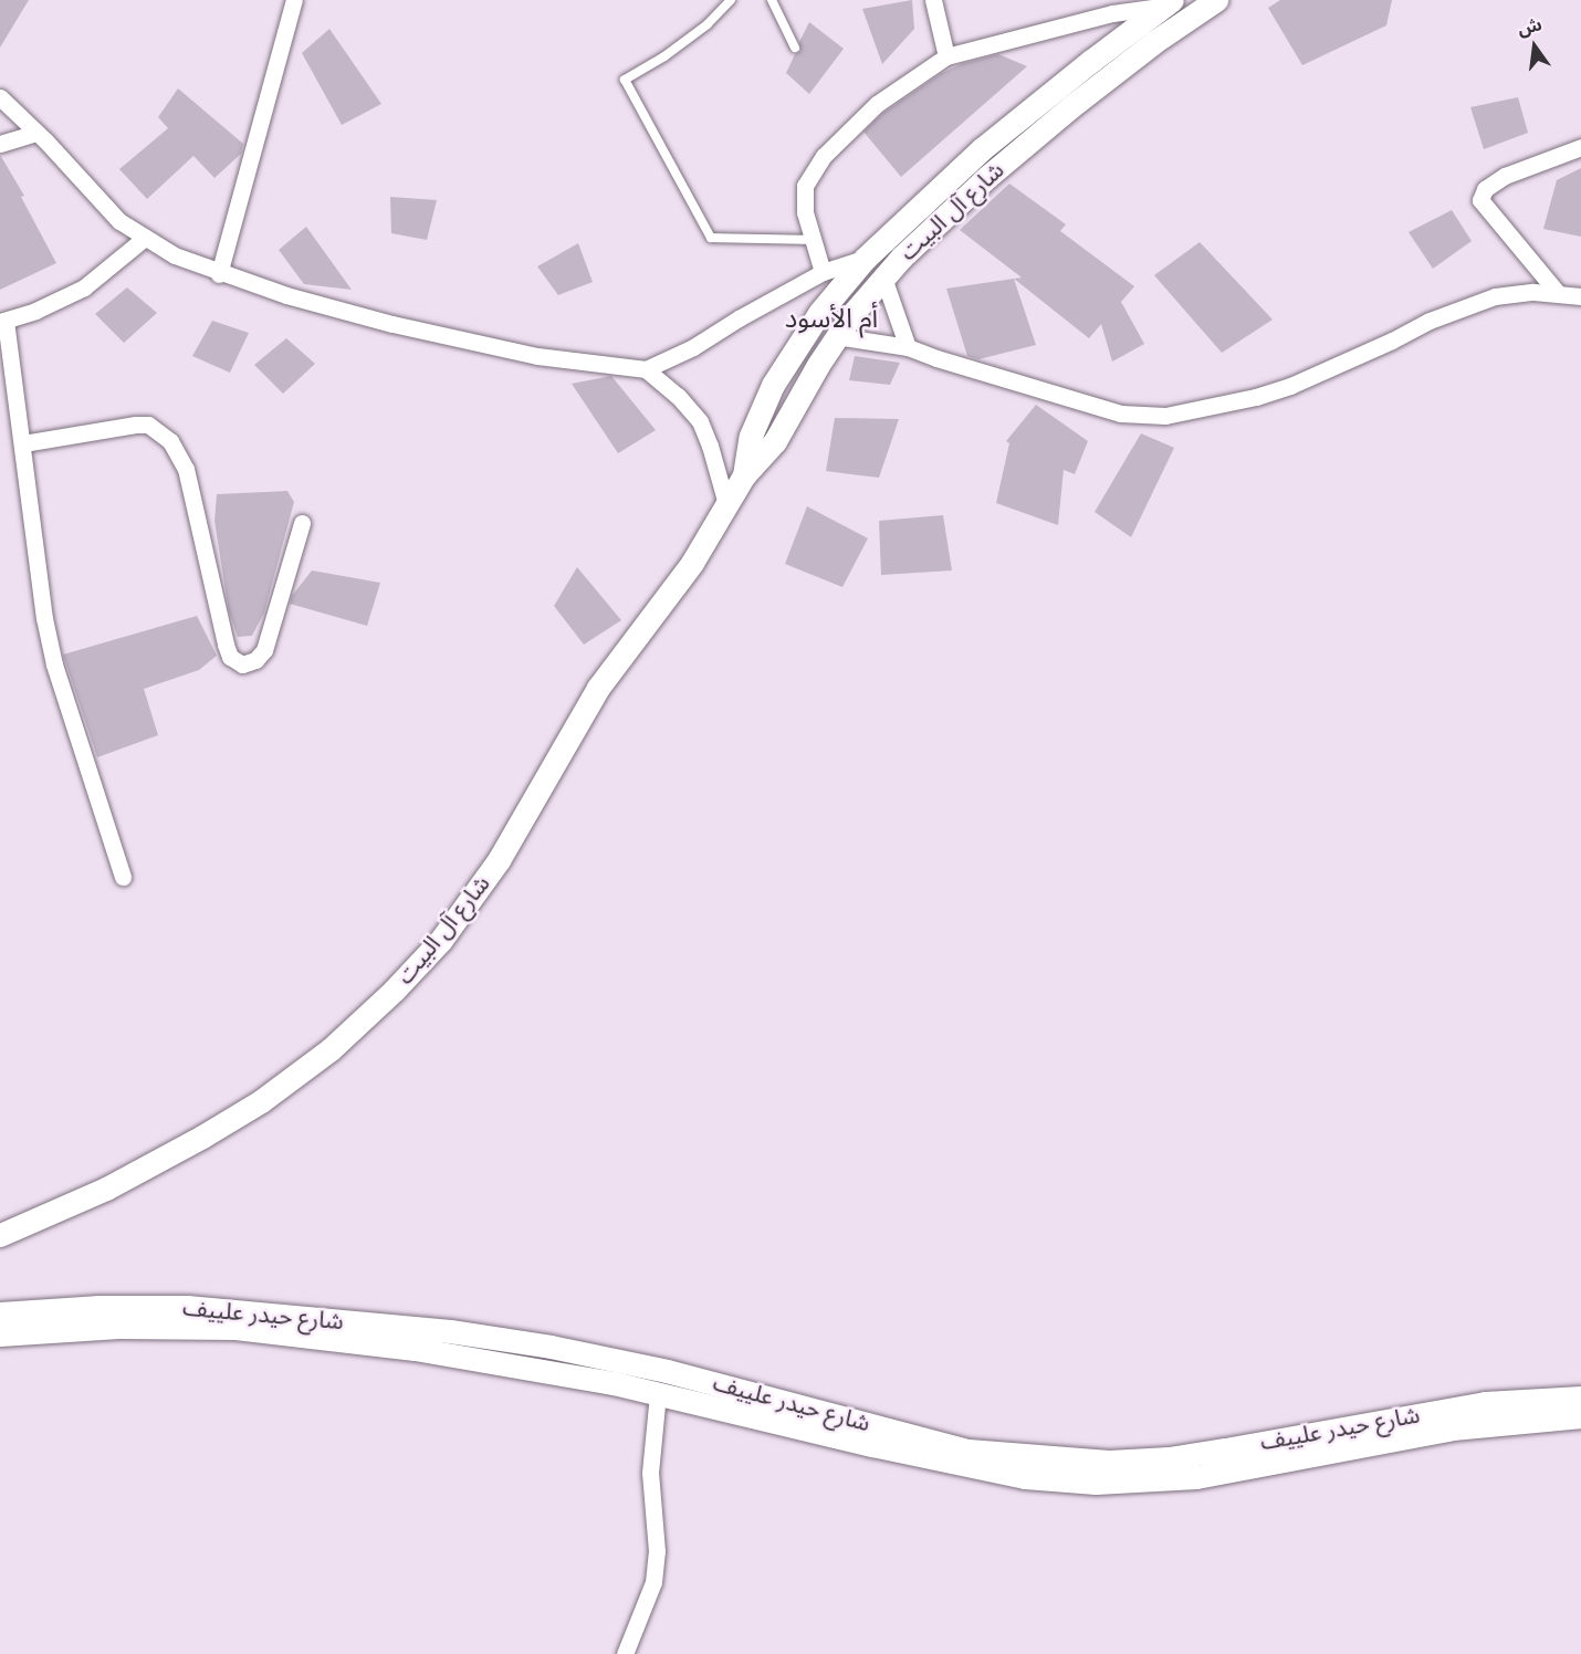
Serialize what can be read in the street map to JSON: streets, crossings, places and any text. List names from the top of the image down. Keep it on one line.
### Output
{"streets":{"main road":["شارع آل البيت","شارع حيدر علييف"]},"districts":["أم الأسود"],"north":"top"}
